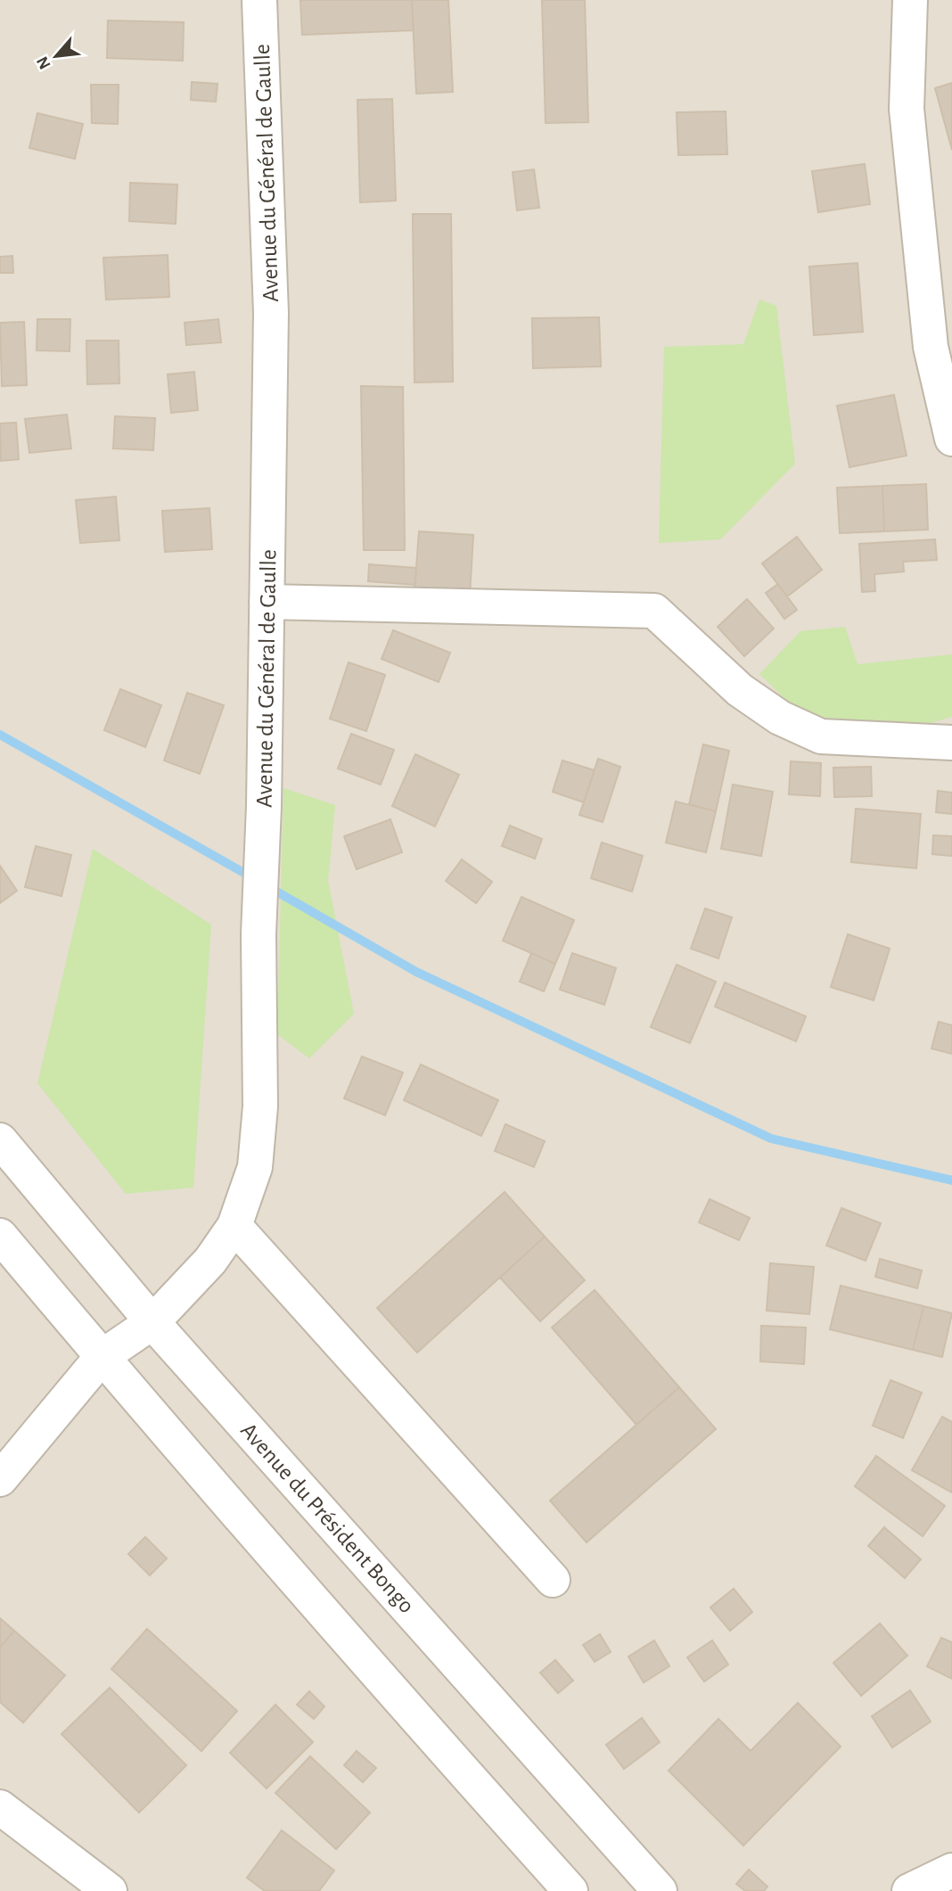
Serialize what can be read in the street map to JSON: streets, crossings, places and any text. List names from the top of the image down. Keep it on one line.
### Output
{"streets":{"street":["Avenue du Général de Gaulle","Avenue du Président Bongo"]},"crossings":[["Avenue du Général de Gaulle","Avenue du Président Bongo"]],"north":"bottom left"}
